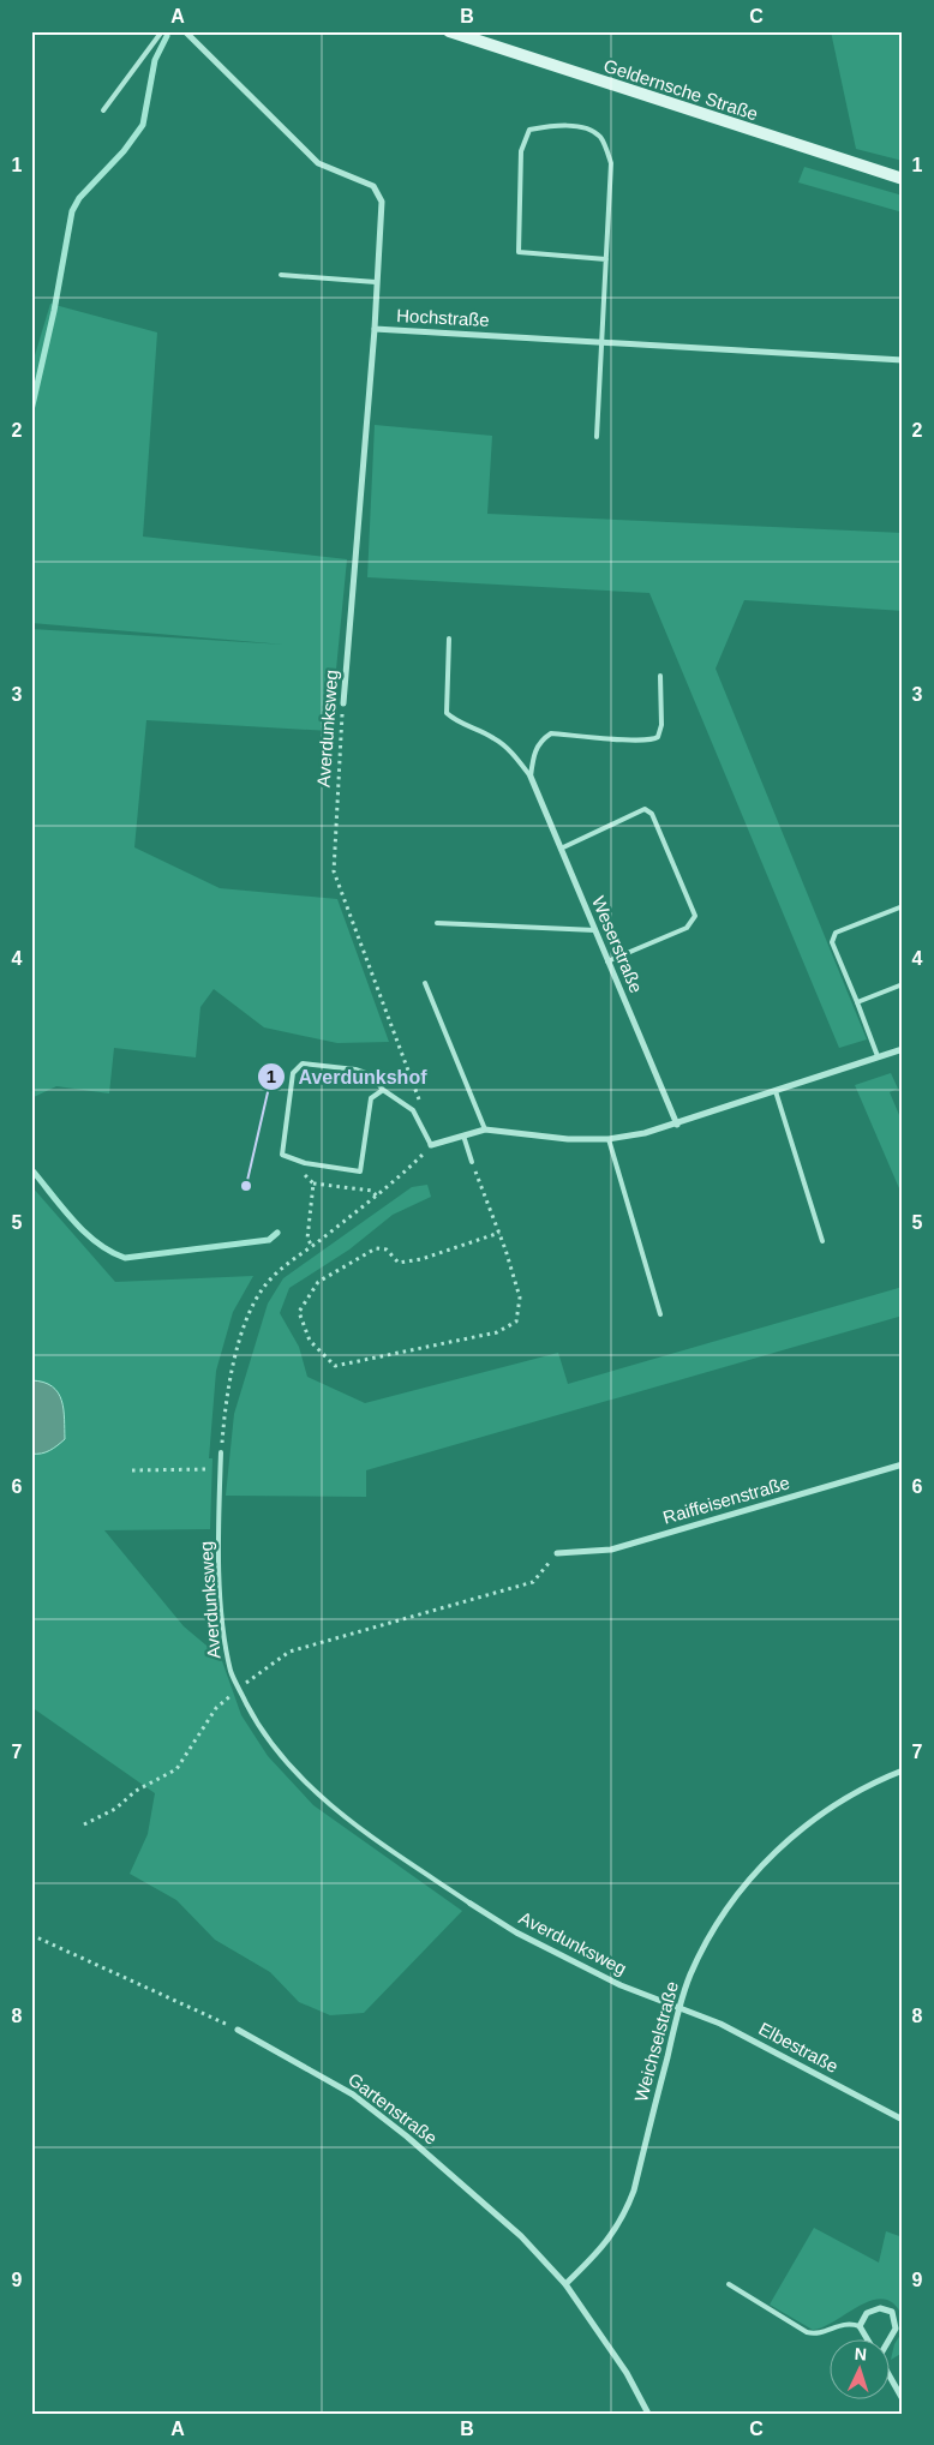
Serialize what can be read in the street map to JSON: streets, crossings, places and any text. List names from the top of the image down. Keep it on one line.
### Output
{"streets":{"main road":["Geldernsche Straße"],"street":["Hochstraße","Averdunksweg","Weserstraße","Raiffeisenstraße","Weichselstraße","Elbestraße","Gartenstraße"]},"crossings":[["Hochstraße","Averdunksweg"],["Averdunksweg","Weichselstraße"],["Averdunksweg","Elbestraße"],["Weichselstraße","Elbestraße"],["Weichselstraße","Gartenstraße"]],"places":["Averdunkshof"],"north":"top","grid":{"columns":["A","B","C"],"rows":["1","2","3","4","5","6","7","8","9"]}}
